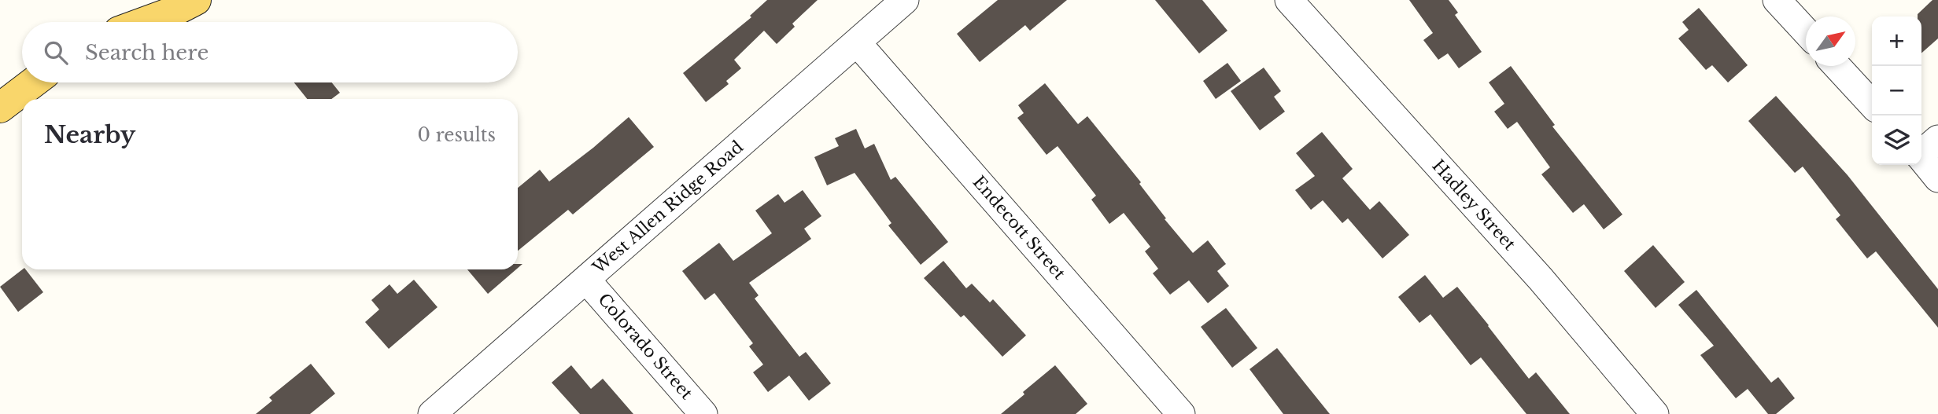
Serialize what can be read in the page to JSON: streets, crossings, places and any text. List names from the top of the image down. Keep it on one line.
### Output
{"streets":{"street":["Hadley Street","West Allen Ridge Road","Endecott Street","Colorado Street"]},"crossings":[["West Allen Ridge Road","Endecott Street"],["West Allen Ridge Road","Colorado Street"]],"north":"top right","page":{"map_buttons":["+","−"],"search":"Search here","heading":["Nearby","0 results"]}}
